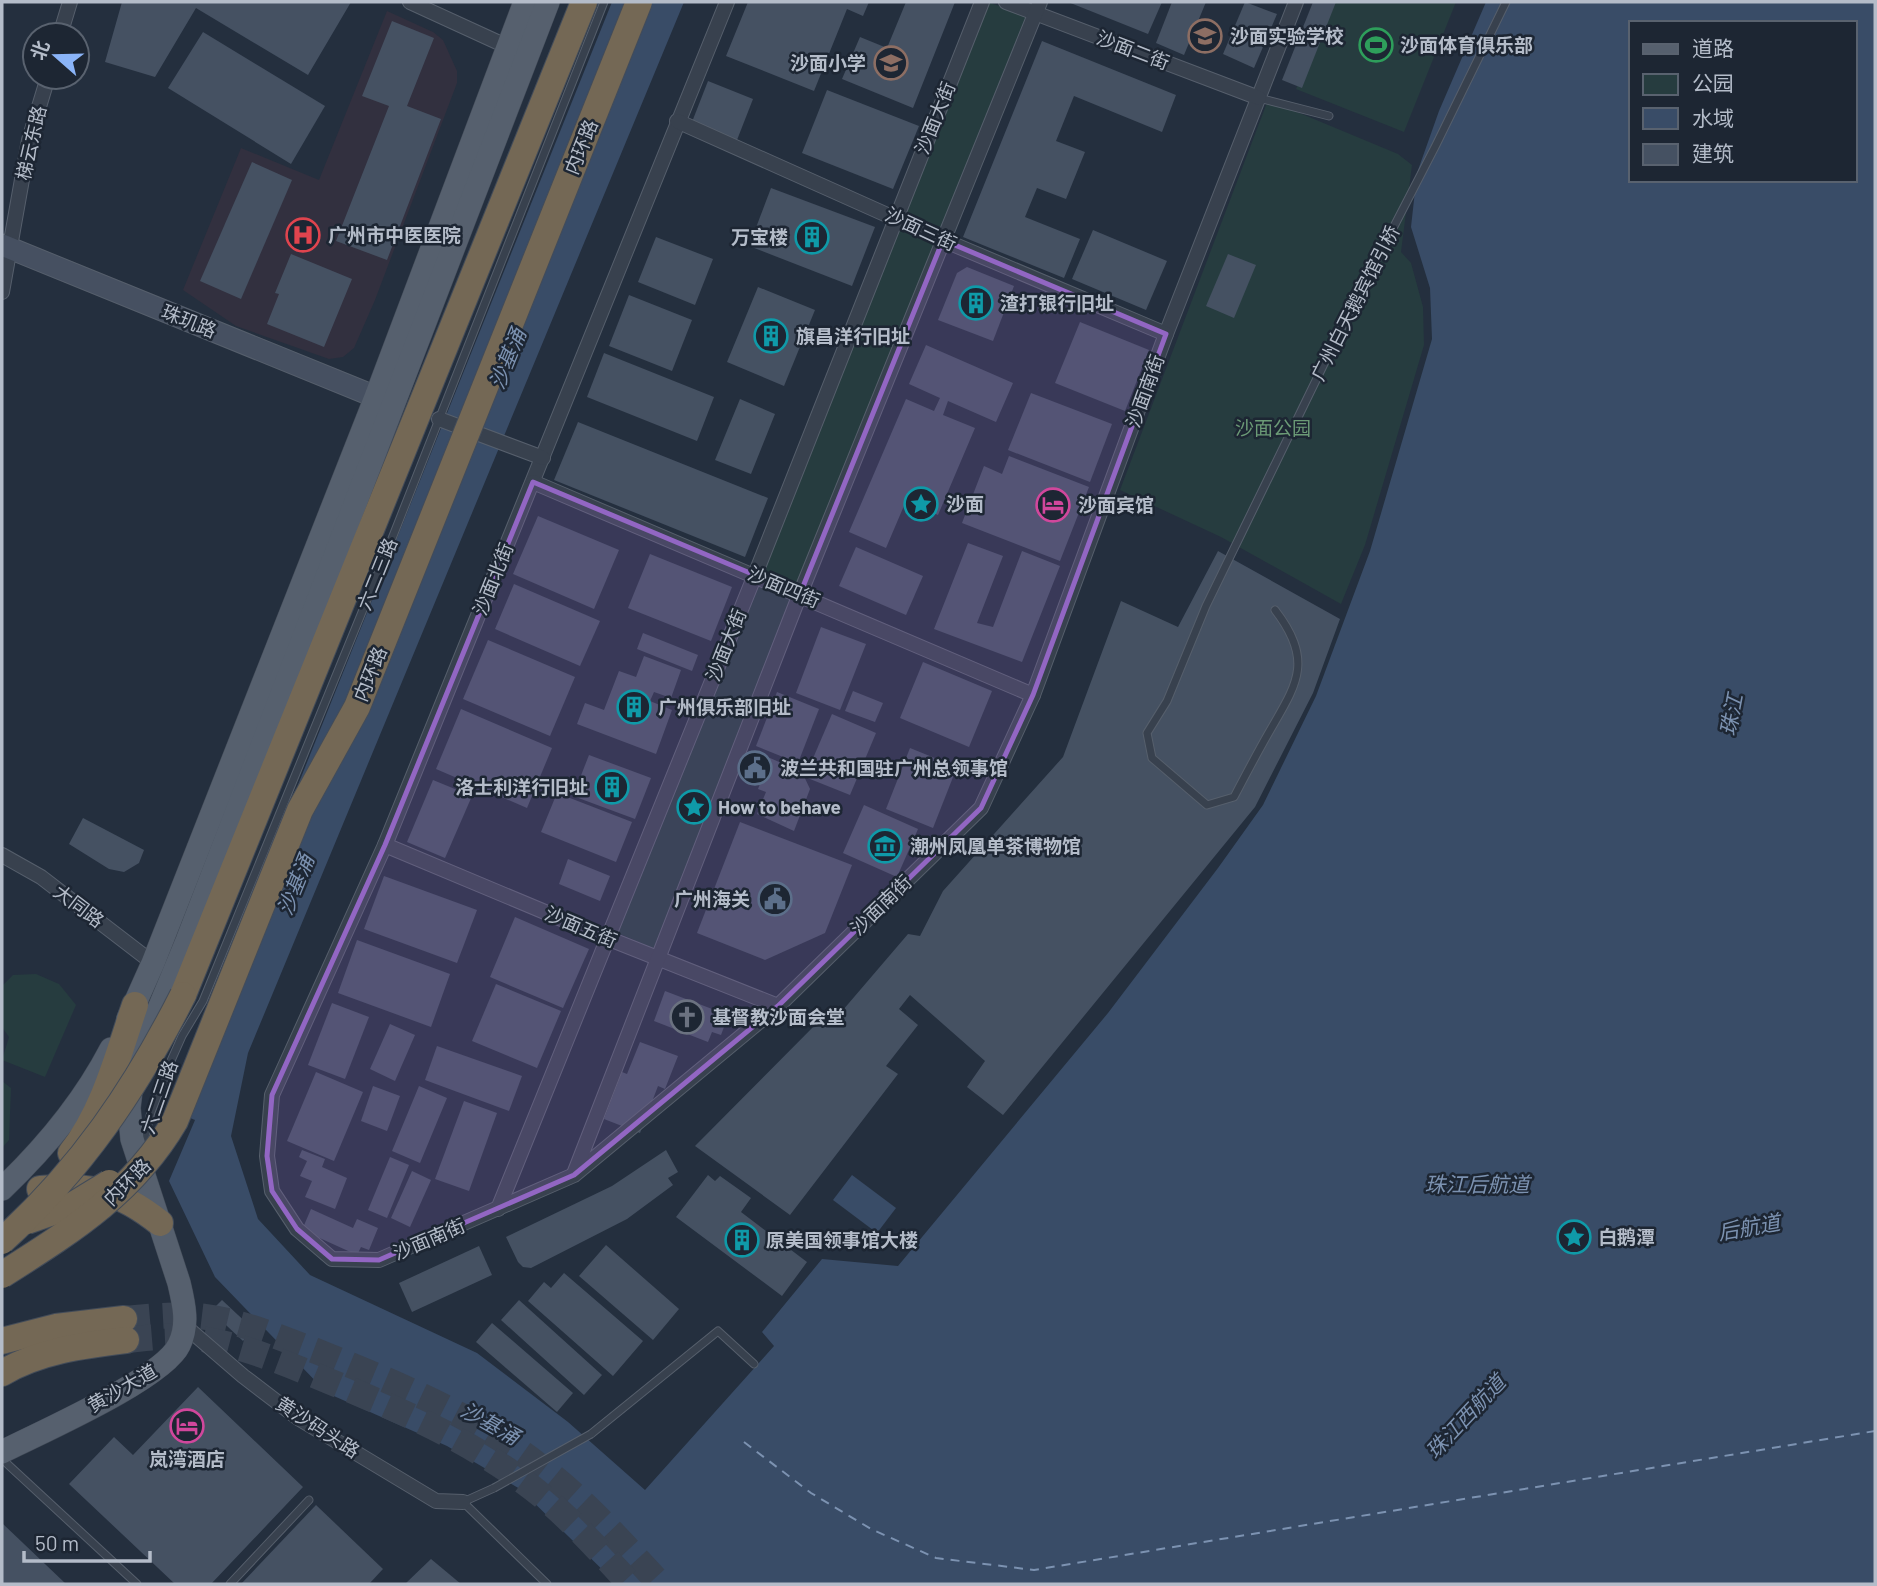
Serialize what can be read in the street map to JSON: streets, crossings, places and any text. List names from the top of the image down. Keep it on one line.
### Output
{"streets":{"highway":["内环路"],"main road":["六二三路","黄沙大道"],"street":["沙面二街","沙面大街","梯云东路","沙面三街","珠玑路","沙面南街","沙面北街","沙面四街","大同路","沙面五街","黄沙码头路"],"lane":["广州白天鹅宾馆引桥"]},"crossings":[["沙面二街","沙面南街"],["沙面大街","沙面三街"],["沙面大街","沙面南街"],["沙面大街","沙面四街"],["沙面大街","沙面五街"],["梯云东路","珠玑路"],["沙面三街","沙面南街"],["沙面三街","沙面北街"],["沙面南街","沙面北街"],["沙面南街","沙面四街"],["沙面南街","沙面五街"],["沙面北街","沙面四街"],["沙面北街","沙面五街"],["黄沙大道","黄沙码头路"]],"water":["沙基涌","珠江","珠江后航道","后航道","珠江西航道"],"parks":["沙面公园"],"places":{"school or university":["沙面实验学校","沙面小学"],"sports":["沙面体育俱乐部"],"hospital":["广州市中医医院"],"building":["万宝楼","渣打银行旧址","旗昌洋行旧址","广州俱乐部旧址","洛士利洋行旧址","原美国领事馆大楼"],"place":["沙面","How to behave","白鹅潭"],"hotel":["沙面宾馆","岚湾酒店"],"public building":["波兰共和国驻广州总领事馆","广州海关"],"museum":["潮州凤凰单茶博物馆"],"church":["基督教沙面会堂"]},"legend":["道路","公园","水域","建筑"],"scale_bar":"50 m","north":"left"}
